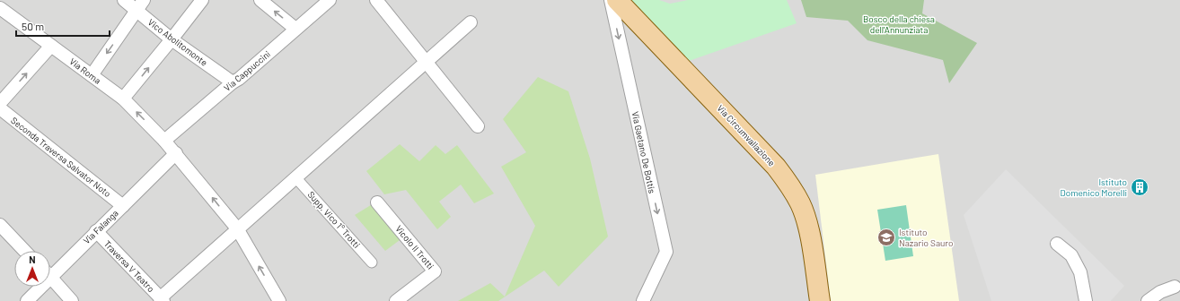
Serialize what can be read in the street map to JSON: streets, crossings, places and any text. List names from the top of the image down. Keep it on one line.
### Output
{"streets":{"main road":["Via Circumvallazione"],"street":["Vico Abolitomonte","Via Roma","Via Cappuccini","Via Gaetano De Bottis","Seconda Traversa Salvator Noto","Supp. Vico 1° Trotti","Via Falanga","Vicolo II Trotti","Traversa V Teatro"]},"crossings":[["Vico Abolitomonte","Via Cappuccini"],["Via Roma","Via Cappuccini"],["Via Roma","Via Falanga"],["Seconda Traversa Salvator Noto","Via Falanga"],["Via Falanga","Traversa V Teatro"]],"one_way":["Via Roma","Via Gaetano De Bottis"],"parks":["Bosco della chiesa dell'Annunziata"],"places":{"building":["Istituto Domenico Morelli"],"school or university":["Istituto Nazario Sauro"]},"scale_bar":"50 m","north":"top"}
